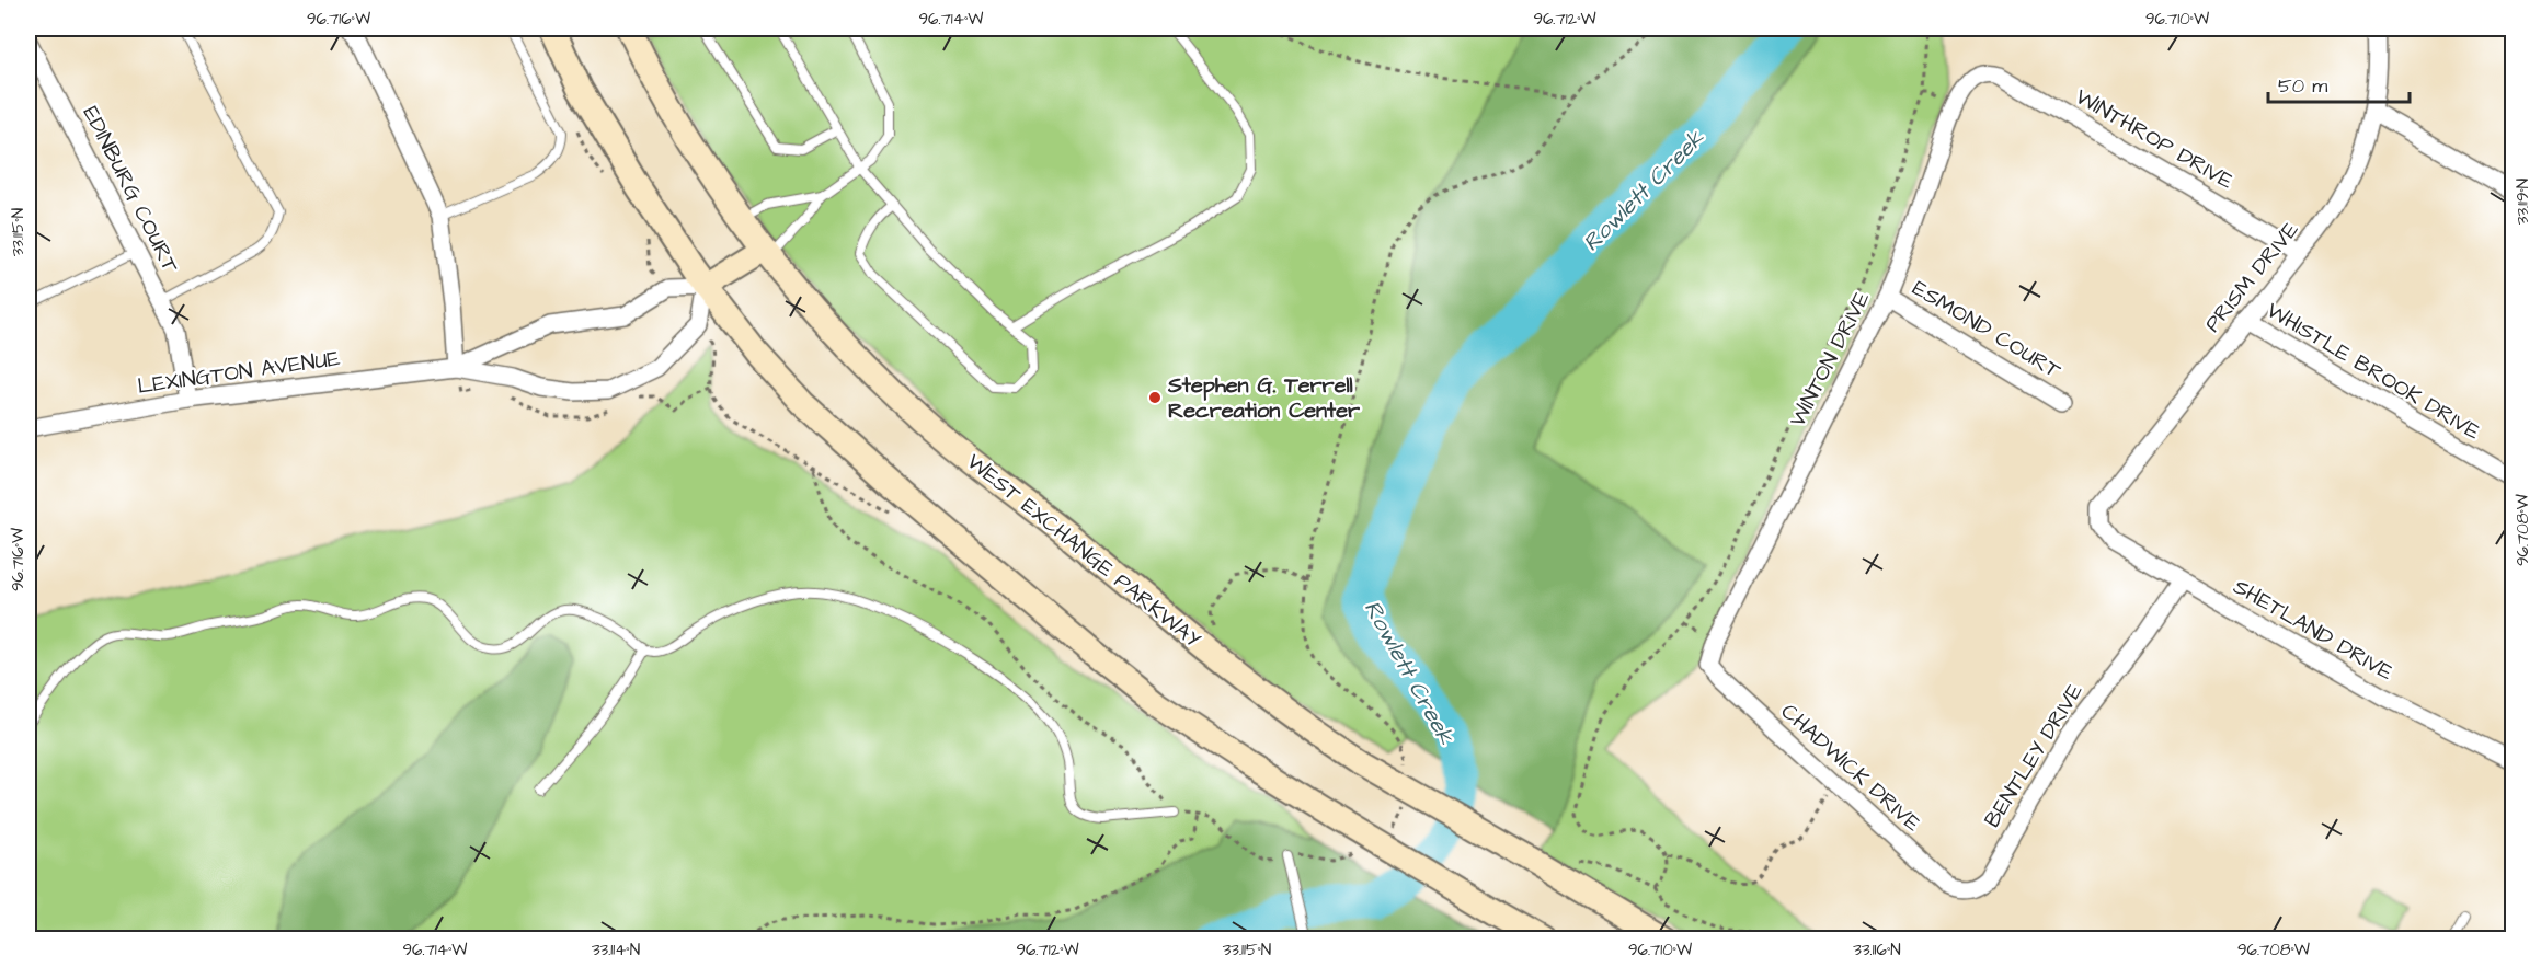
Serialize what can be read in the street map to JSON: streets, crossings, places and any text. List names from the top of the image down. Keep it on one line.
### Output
{"streets":{"main road":["WEST EXCHANGE PARKWAY"],"street":["WINTHROP DRIVE","EDINBURG COURT","PRISM DRIVE","ESMOND COURT","WINTON DRIVE","WHISTLE BROOK DRIVE","LEXINGTON AVENUE","SHETLAND DRIVE","BENTLEY DRIVE","CHADWICK DRIVE"]},"crossings":[["WINTHROP DRIVE","PRISM DRIVE"],["WINTHROP DRIVE","WINTON DRIVE"],["EDINBURG COURT","LEXINGTON AVENUE"],["PRISM DRIVE","WHISTLE BROOK DRIVE"],["PRISM DRIVE","SHETLAND DRIVE"],["ESMOND COURT","WINTON DRIVE"],["WINTON DRIVE","CHADWICK DRIVE"],["SHETLAND DRIVE","BENTLEY DRIVE"],["BENTLEY DRIVE","CHADWICK DRIVE"]],"water":["Rowlett Creek"],"places":["Stephen G. Terrell Recreation Center"],"scale_bar":"50 m","coordinates":["96.716°W","96.714°W","96.712°W","96.710°W","33.119°N","33.115°N","96.708°W","33.114°N","33.116°N"]}
